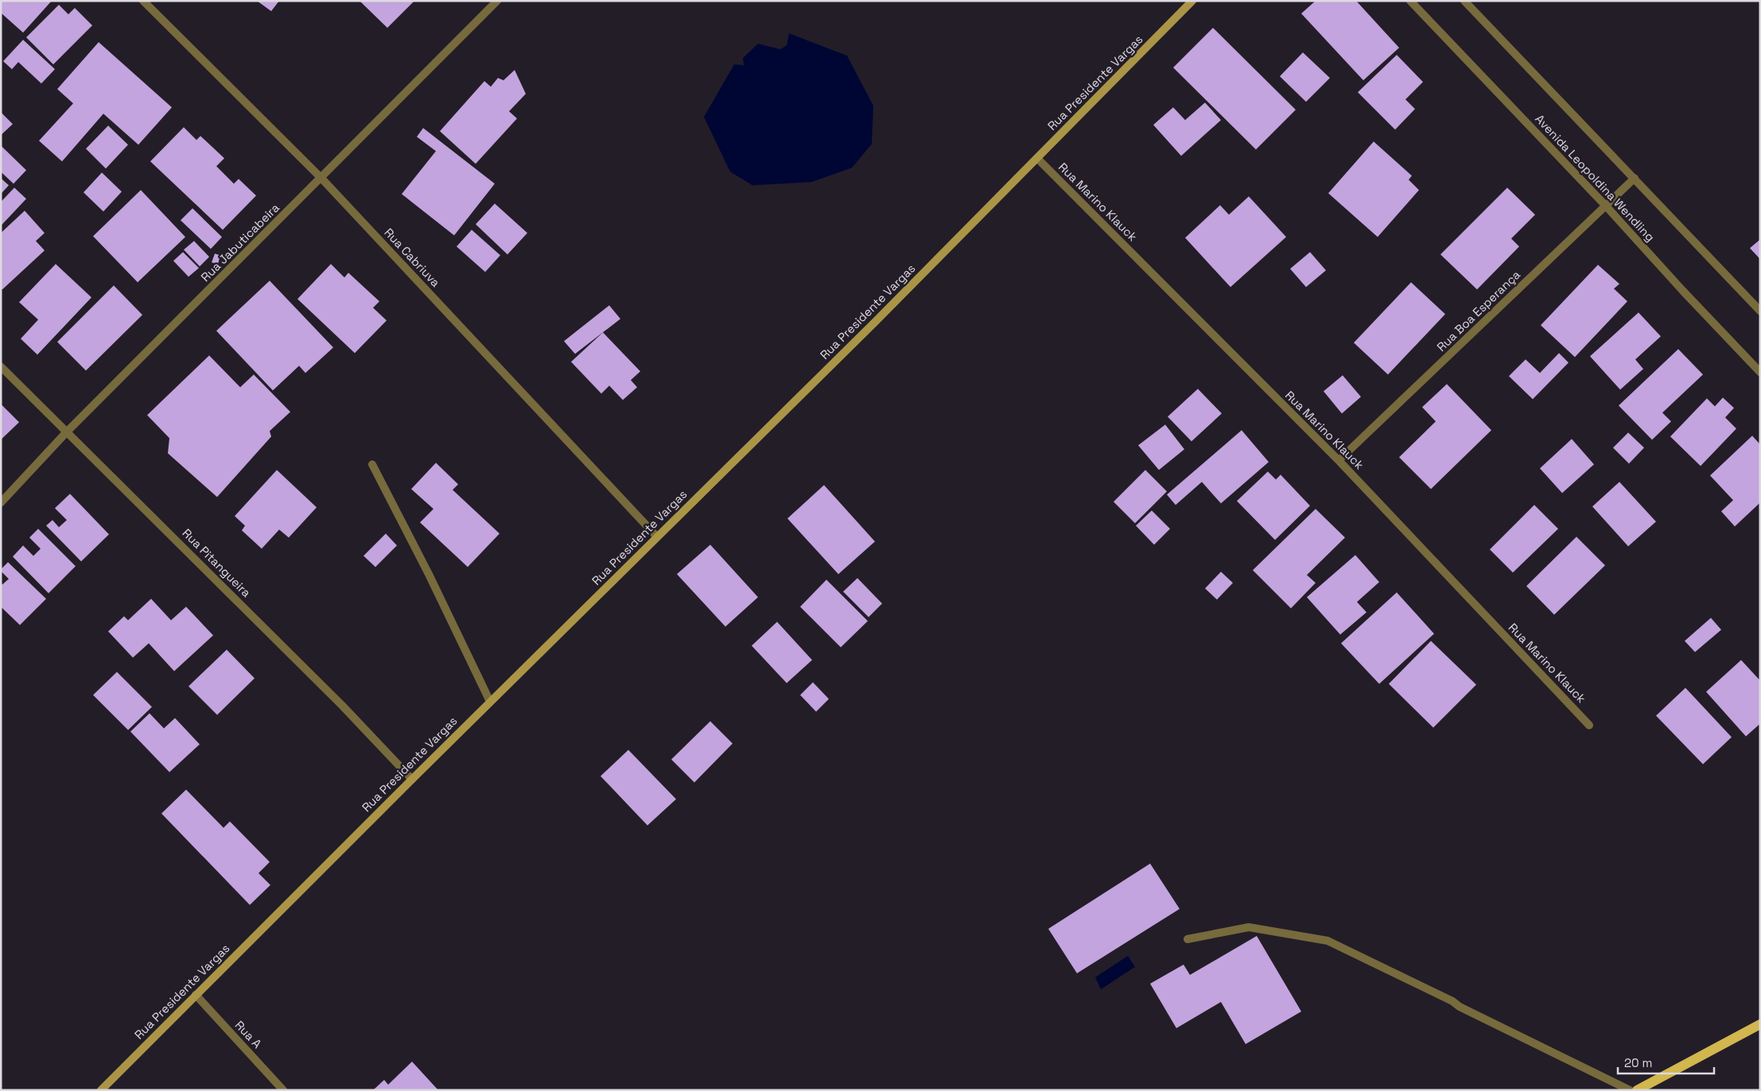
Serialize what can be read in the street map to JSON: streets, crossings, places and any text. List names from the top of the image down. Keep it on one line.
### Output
{"streets":{"main road":["Rua Presidente Vargas"],"street":["Avenida Leopoldina Wendling","Rua Marino Klauck","Rua Jabuticabeira","Rua Cabriuva","Rua Boa Esperança","Rua Pitangueira","Rua A"]},"crossings":[["Rua Presidente Vargas","Rua Marino Klauck"],["Rua Presidente Vargas","Rua Cabriuva"],["Rua Presidente Vargas","Rua Pitangueira"],["Rua Presidente Vargas","Rua A"],["Avenida Leopoldina Wendling","Rua Boa Esperança"],["Rua Marino Klauck","Rua Boa Esperança"],["Rua Jabuticabeira","Rua Cabriuva"],["Rua Jabuticabeira","Rua Pitangueira"]],"scale_bar":"20 m"}
